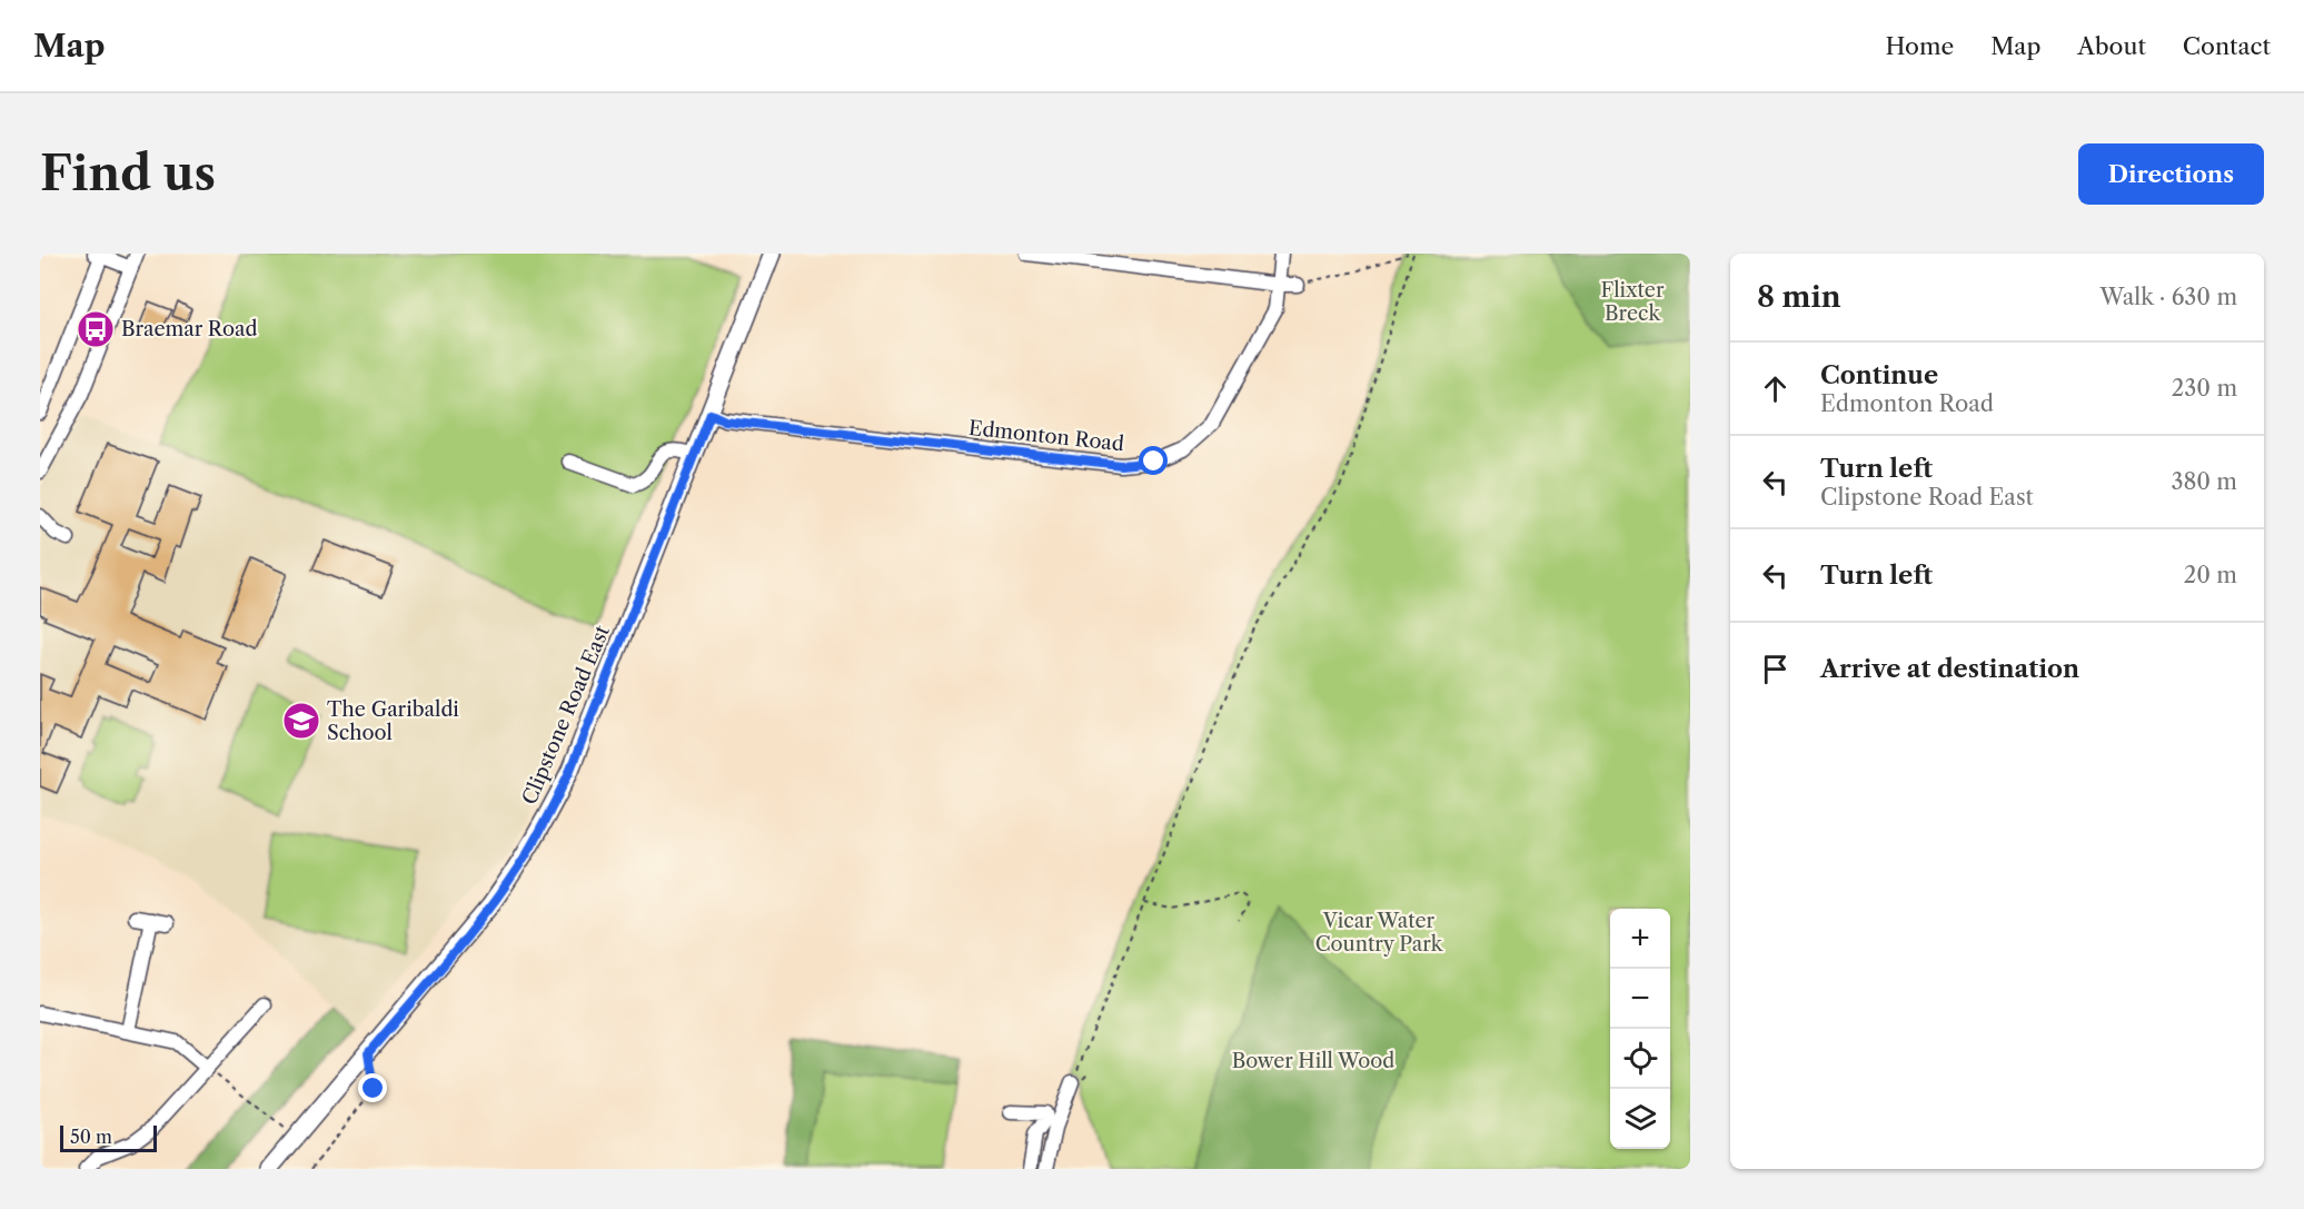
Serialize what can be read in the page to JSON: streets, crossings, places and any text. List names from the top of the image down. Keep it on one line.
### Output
{"streets":{"main road":["Clipstone Road East"],"street":["Edmonton Road"]},"crossings":[["Edmonton Road","Clipstone Road East"]],"parks":["Flixter Breck","Vicar Water Country Park","Bower Hill Wood"],"places":{"bus stop":["Braemar Road"],"school or university":["The Garibaldi School"]},"scale_bar":"50 m","page":{"header":"Map","nav":["Home","Map","About","Contact"],"buttons":"Directions","title":"Find us","heading":["8 min","Walk · 630 m"],"list":[["Continue","Edmonton Road","230 m"],["Turn left","Clipstone Road East","380 m"],["Turn left","20 m"],"Arrive at destination"],"map_buttons":["+","−"],"scale":"50 m"}}
